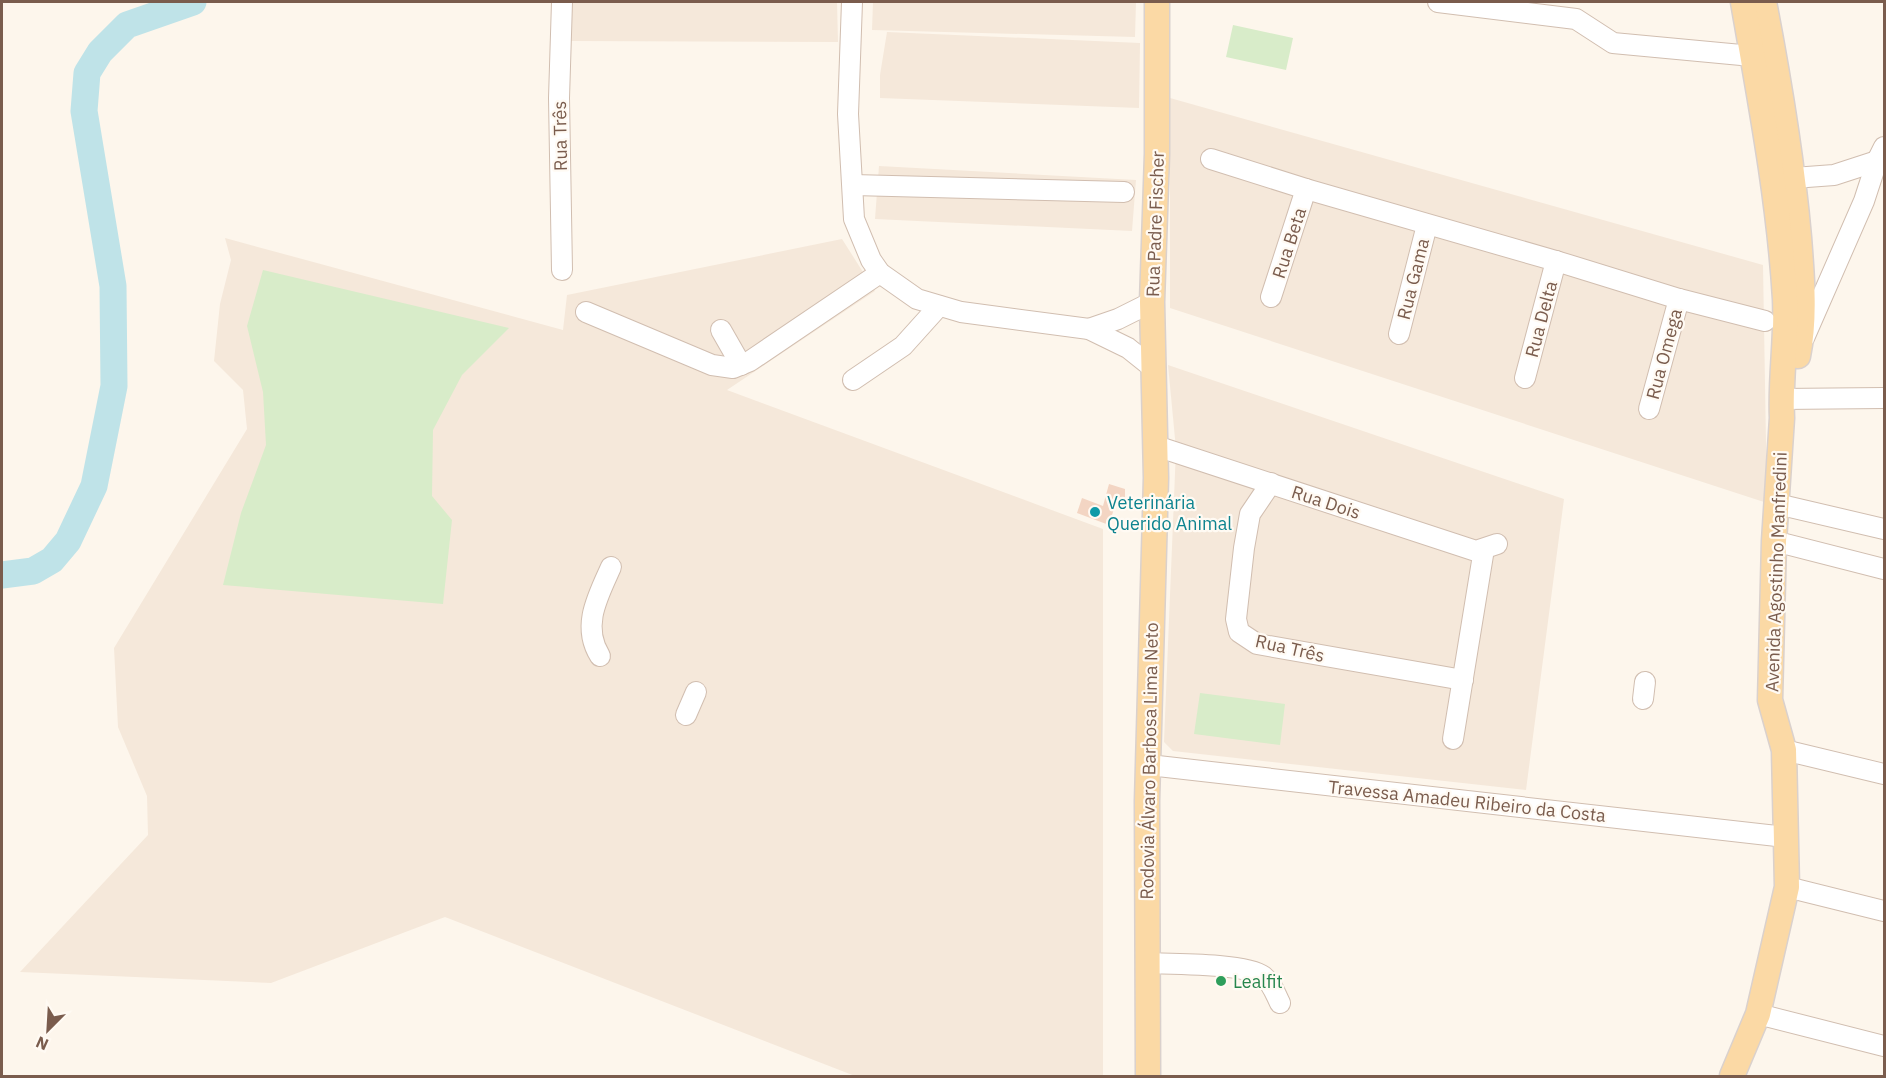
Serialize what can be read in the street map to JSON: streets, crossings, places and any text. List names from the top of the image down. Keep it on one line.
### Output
{"streets":{"main road":["Rua Padre Fischer","Avenida Agostinho Manfredini","Rodovia Álvaro Barbosa Lima Neto"],"street":["Rua Três","Rua Beta","Rua Gama","Rua Delta","Rua Omega","Rua Dois","Travessa Amadeu Ribeiro da Costa"]},"crossings":[["Rua Três","Rua Dois"],["Rua Padre Fischer","Rua Dois"],["Rua Padre Fischer","Rodovia Álvaro Barbosa Lima Neto"],["Rua Dois","Rodovia Álvaro Barbosa Lima Neto"],["Avenida Agostinho Manfredini","Travessa Amadeu Ribeiro da Costa"],["Rodovia Álvaro Barbosa Lima Neto","Travessa Amadeu Ribeiro da Costa"]],"places":["Veterinária Querido Animal","Lealfit"],"north":"bottom left"}
